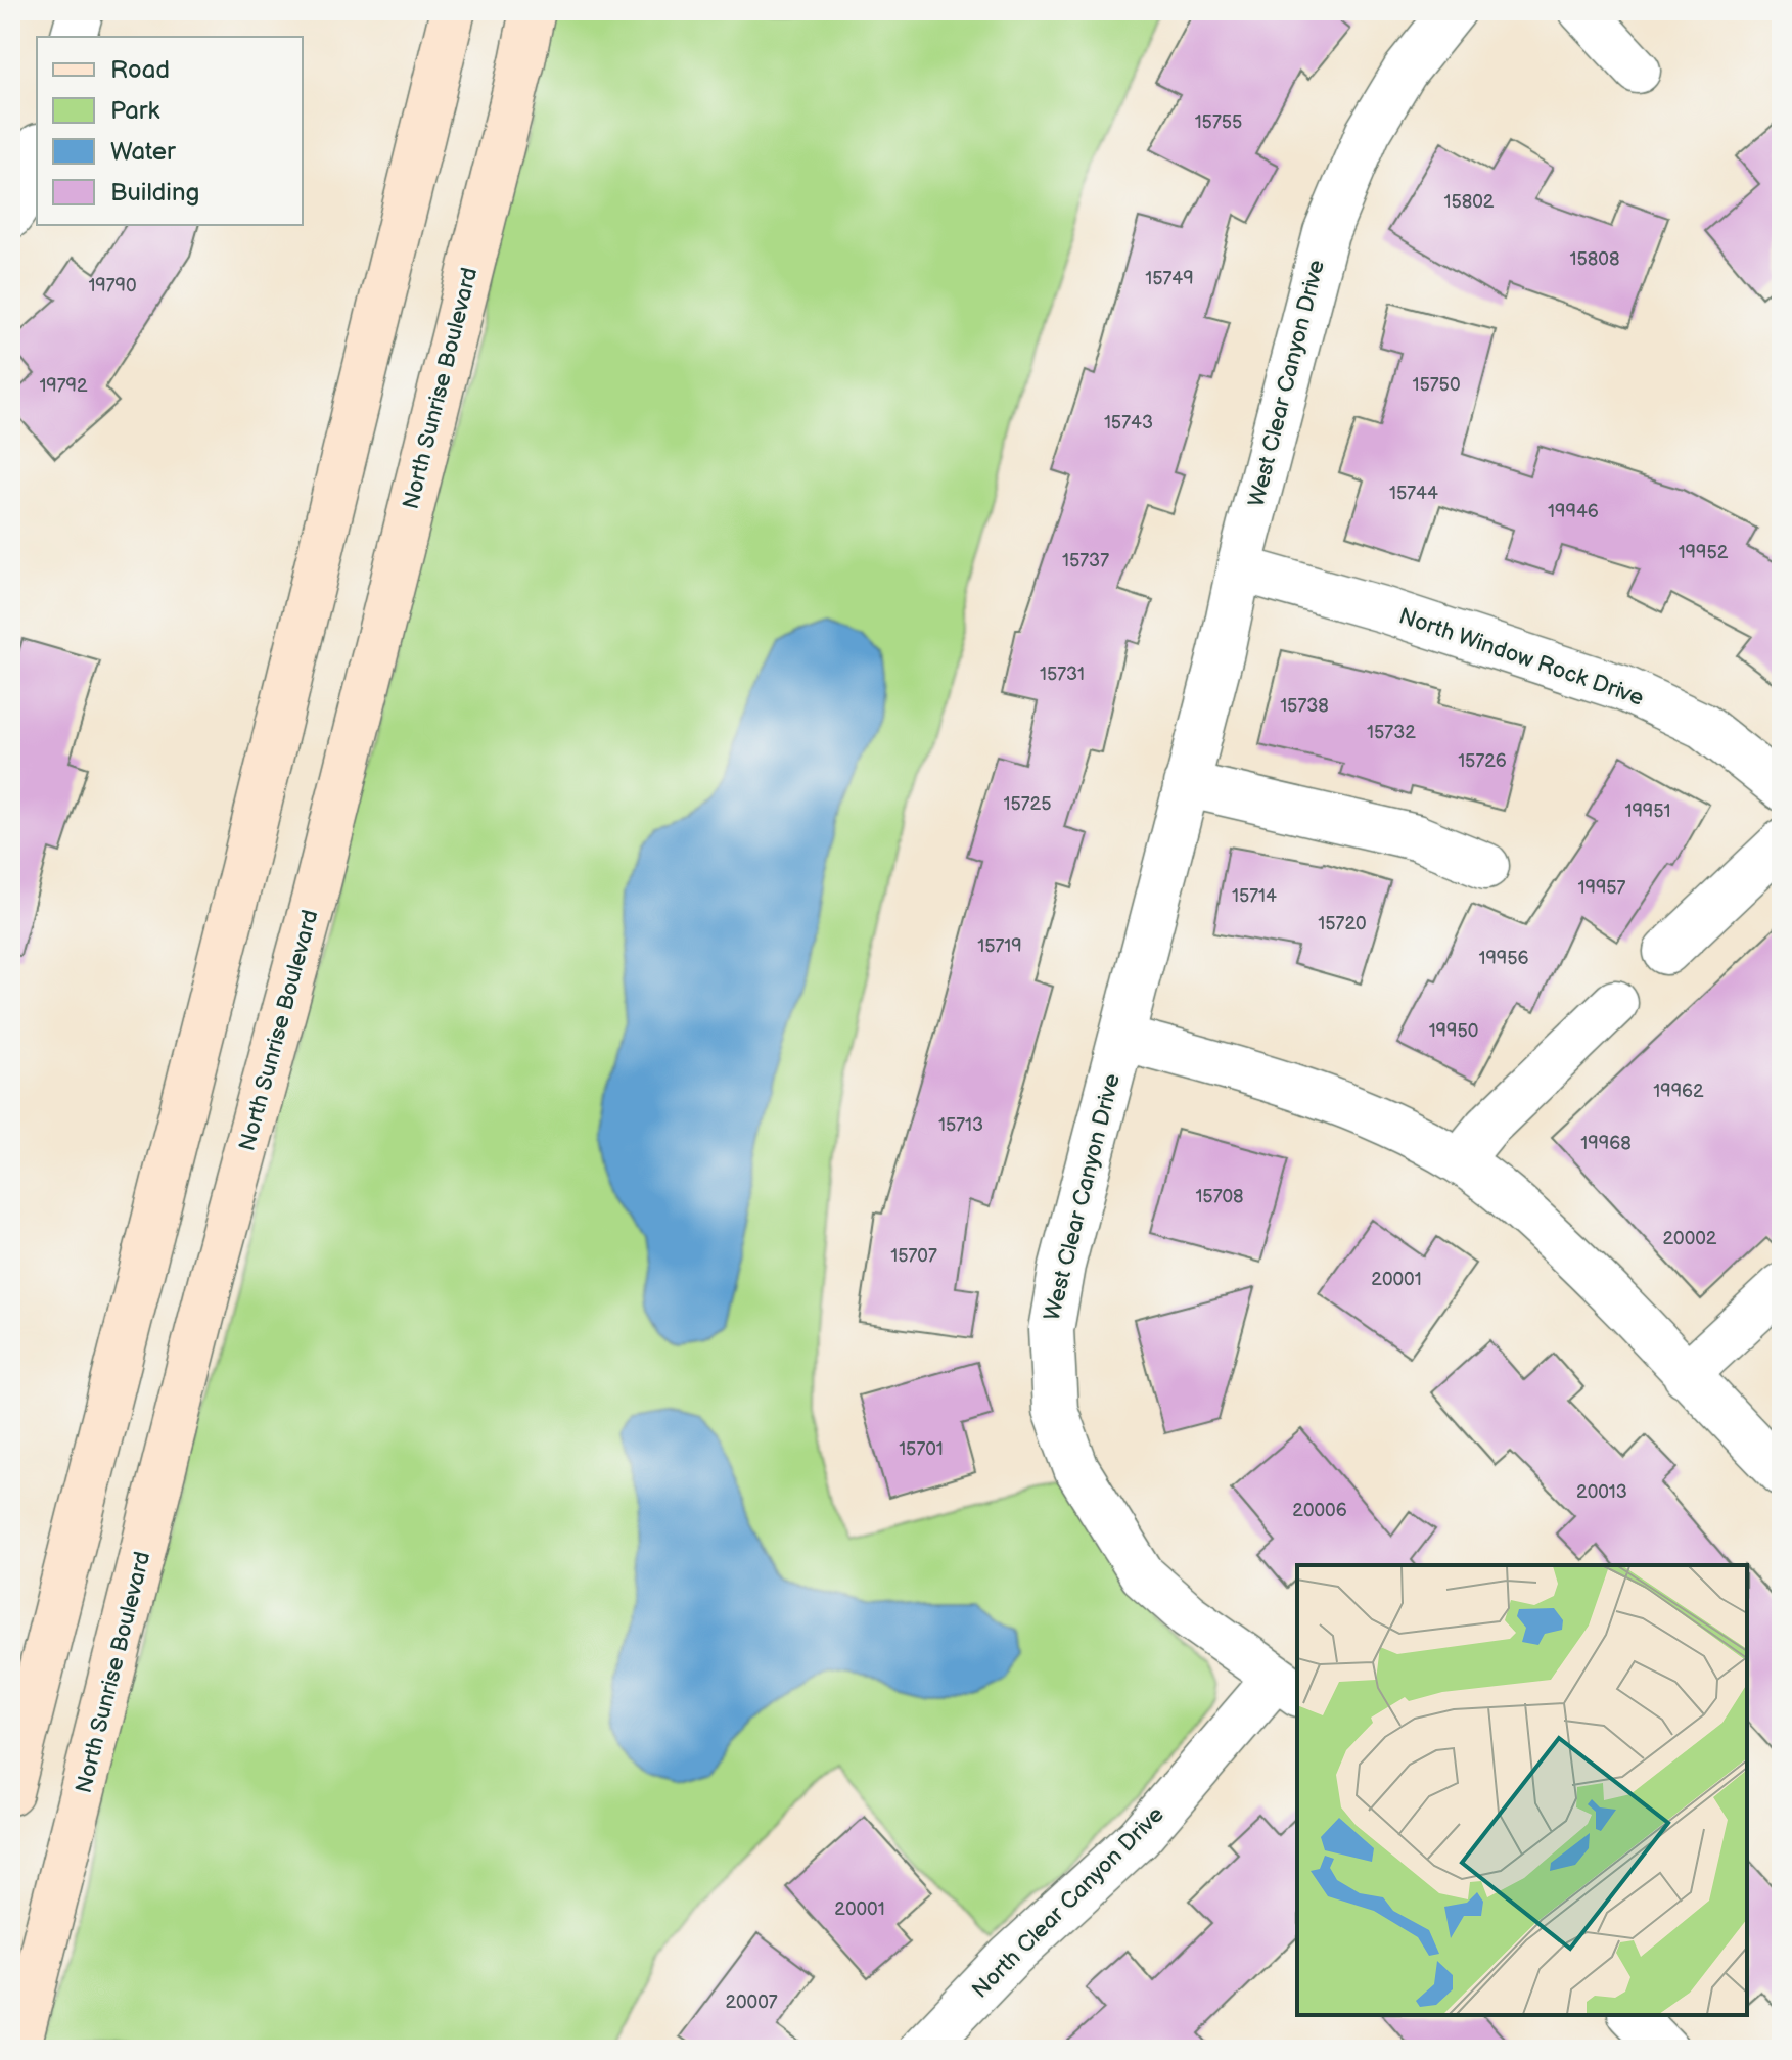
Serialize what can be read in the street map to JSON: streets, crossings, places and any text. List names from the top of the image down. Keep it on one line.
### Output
{"streets":{"street":["West Clear Canyon Drive","North Sunrise Boulevard","North Window Rock Drive","North Clear Canyon Drive"]},"crossings":[["West Clear Canyon Drive","North Window Rock Drive"],["West Clear Canyon Drive","North Clear Canyon Drive"]],"house_numbers":["15755","15802","15808","15749","19790","15750","19792","15743","15744","19946","19952","15737","15731","15738","15732","15726","15725","19951","19957","15714","15720","15719","19956","19950","19962","15713","19968","15708","20002","15707","20001","15701","20013","20006","20001","20007"],"legend":["Road","Park","Water","Building"]}
